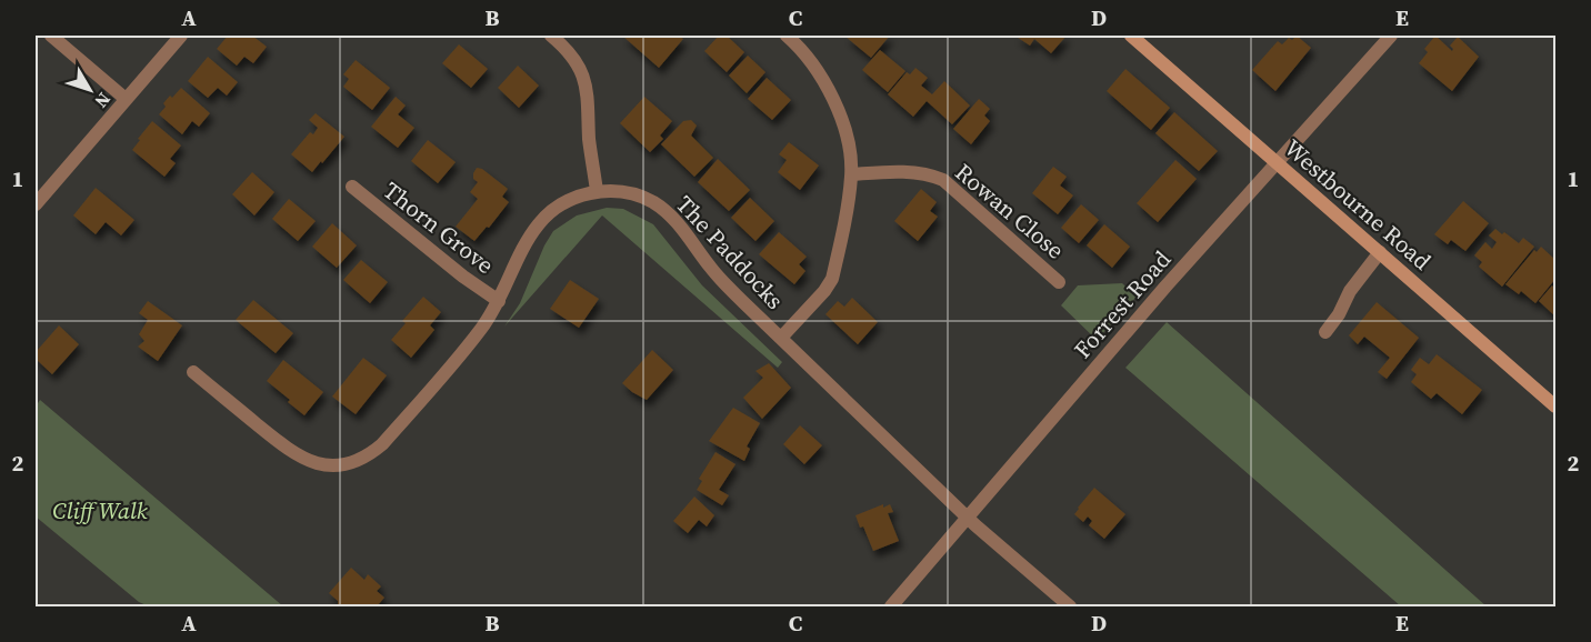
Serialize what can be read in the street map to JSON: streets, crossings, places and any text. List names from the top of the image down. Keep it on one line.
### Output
{"streets":{"street":["Westbourne Road","Rowan Close","Thorn Grove","The Paddocks","Forrest Road"]},"crossings":[["Westbourne Road","Forrest Road"],["Thorn Grove","The Paddocks"],["The Paddocks","Forrest Road"]],"parks":["Cliff Walk"],"north":"bottom right","grid":{"columns":["A","B","C","D","E"],"rows":["1","2"]}}
